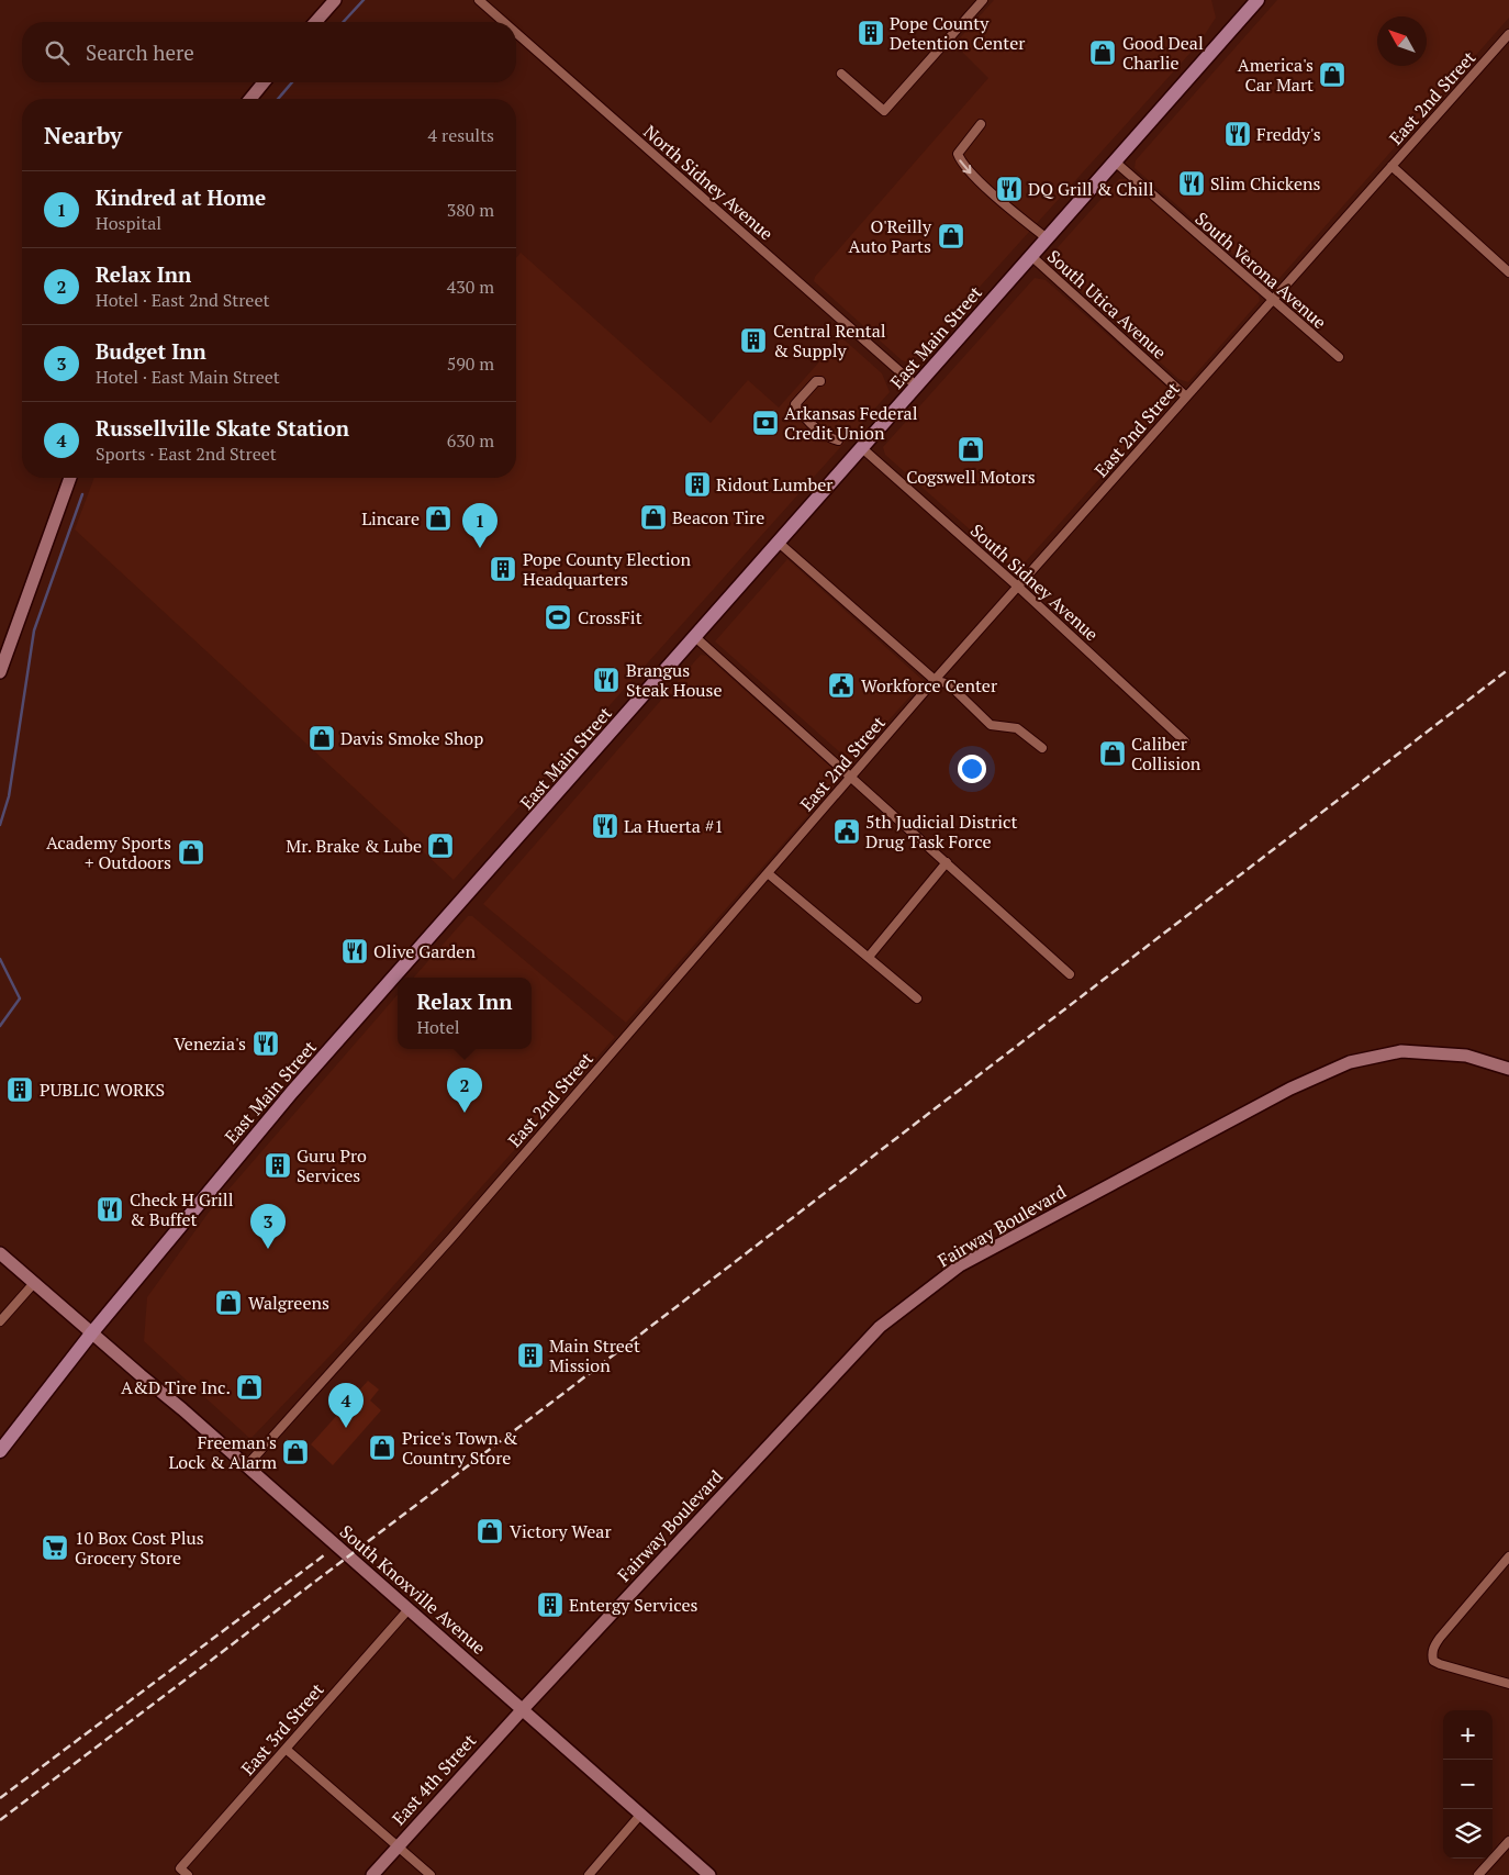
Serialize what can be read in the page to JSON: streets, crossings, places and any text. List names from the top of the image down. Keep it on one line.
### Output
{"streets":{"main road":["East Main Street"],"street":["East 2nd Street","North Sidney Avenue","South Verona Avenue","South Utica Avenue","South Sidney Avenue","Fairway Boulevard","South Knoxville Avenue","East 3rd Street","East 4th Street"]},"crossings":[["East 2nd Street","South Verona Avenue"],["East 2nd Street","South Utica Avenue"],["East 2nd Street","South Sidney Avenue"],["East 2nd Street","South Knoxville Avenue"],["North Sidney Avenue","East Main Street"],["South Verona Avenue","East Main Street"],["South Utica Avenue","East Main Street"],["East Main Street","South Sidney Avenue"],["East Main Street","South Knoxville Avenue"],["Fairway Boulevard","South Knoxville Avenue"],["Fairway Boulevard","East 4th Street"],["South Knoxville Avenue","East 3rd Street"],["South Knoxville Avenue","East 4th Street"]],"places":{"building":["Pope County Detention Center","Central Rental & Supply","Ridout Lumber","Pope County Election Headquarters","PUBLIC WORKS","Guru Pro Services","Main Street Mission","Entergy Services"],"shop":["Good Deal Charlie","America's Car Mart","O'Reilly Auto Parts","Cogswell Motors","Beacon Tire","Lincare","Davis Smoke Shop","Caliber Collision","Mr. Brake & Lube","Academy Sports + Outdoors","Walgreens","A&D Tire Inc.","Price's Town & Country Store","Freeman's Lock & Alarm","Victory Wear"],"restaurant":["Freddy's","Slim Chickens","DQ Grill & Chill","Brangus Steak House","La Huerta #1","Olive Garden","Venezia's","Check H Grill & Buffet"],"bank":["Arkansas Federal Credit Union"],"sports":["CrossFit"],"public building":["Workforce Center","5th Judicial District Drug Task Force"],"supermarket":["10 Box Cost Plus Grocery Store"]},"north":"top left","page":{"search":"Search here","heading":["Nearby","4 results"],"list":[{"mark":"1","name":"Kindred at Home","note":"Hospital","value":"380 m"},{"mark":"2","name":"Relax Inn","note":"Hotel · East 2nd Street","value":"430 m"},{"mark":"3","name":"Budget Inn","note":"Hotel · East Main Street","value":"590 m"},{"mark":"4","name":"Russellville Skate Station","note":"Sports · East 2nd Street","value":"630 m"}],"pins":["1","2","3","4"],"popup":["Relax Inn","Hotel"],"map_buttons":["+","−"]}}
